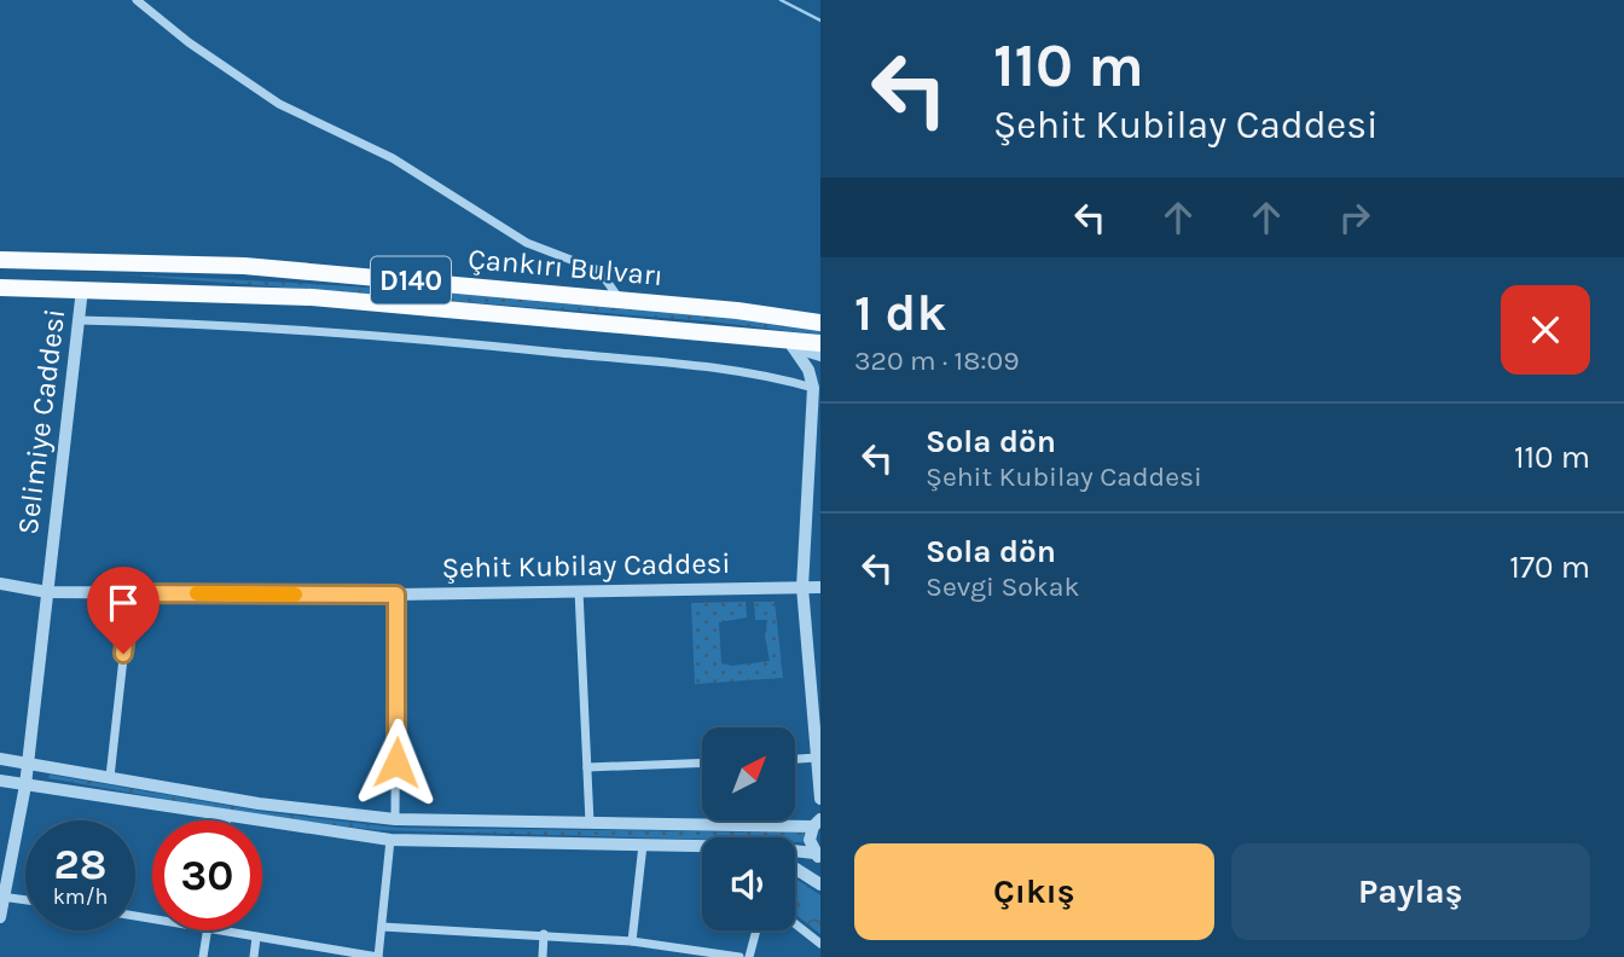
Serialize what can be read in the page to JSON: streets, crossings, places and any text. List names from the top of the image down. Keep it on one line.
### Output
{"streets":{"highway":["Çankırı Bulvarı","D140"],"street":["Selimiye Caddesi","Şehit Kubilay Caddesi"]},"crossings":[["Çankırı Bulvarı","Selimiye Caddesi"],["Selimiye Caddesi","Şehit Kubilay Caddesi"]],"north":"top right","page":{"turn":["110 m","Şehit Kubilay Caddesi"],"heading":["1 dk","320 m · 18:09"],"list":[{"name":"Sola dön","note":"Şehit Kubilay Caddesi","value":"110 m"},{"name":"Sola dön","note":"Sevgi Sokak","value":"170 m"}],"speed":"28 km/h","limit":"30","buttons":["Çıkış","Paylaş"]}}
